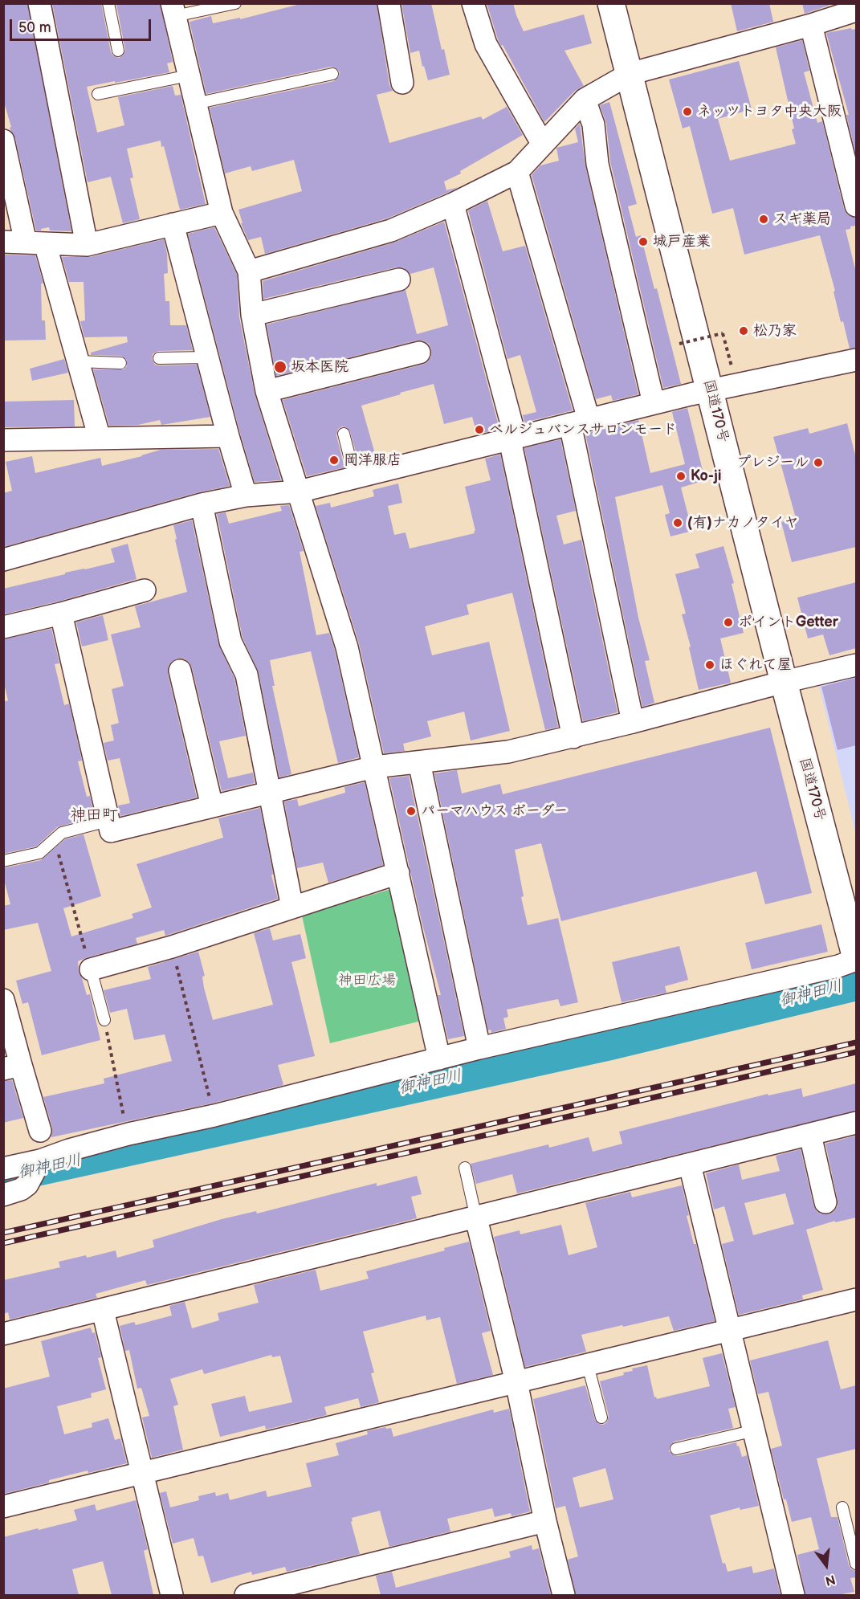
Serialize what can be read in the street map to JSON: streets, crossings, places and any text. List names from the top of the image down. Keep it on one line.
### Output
{"streets":{"highway":["国道170号"]},"districts":["神田町"],"water":["御神田川"],"parks":["神田広場"],"places":["ネッツトヨタ中央大阪","スギ薬局","城戸産業","松乃家","坂本医院","ベルジュバンスサロンモード","岡洋服店","プレジール","Ko-ji","(有)ナカノタイヤ","ポイントGetter","ほぐれて屋","パーマハウス ボーダー"],"scale_bar":"50 m","north":"bottom"}
